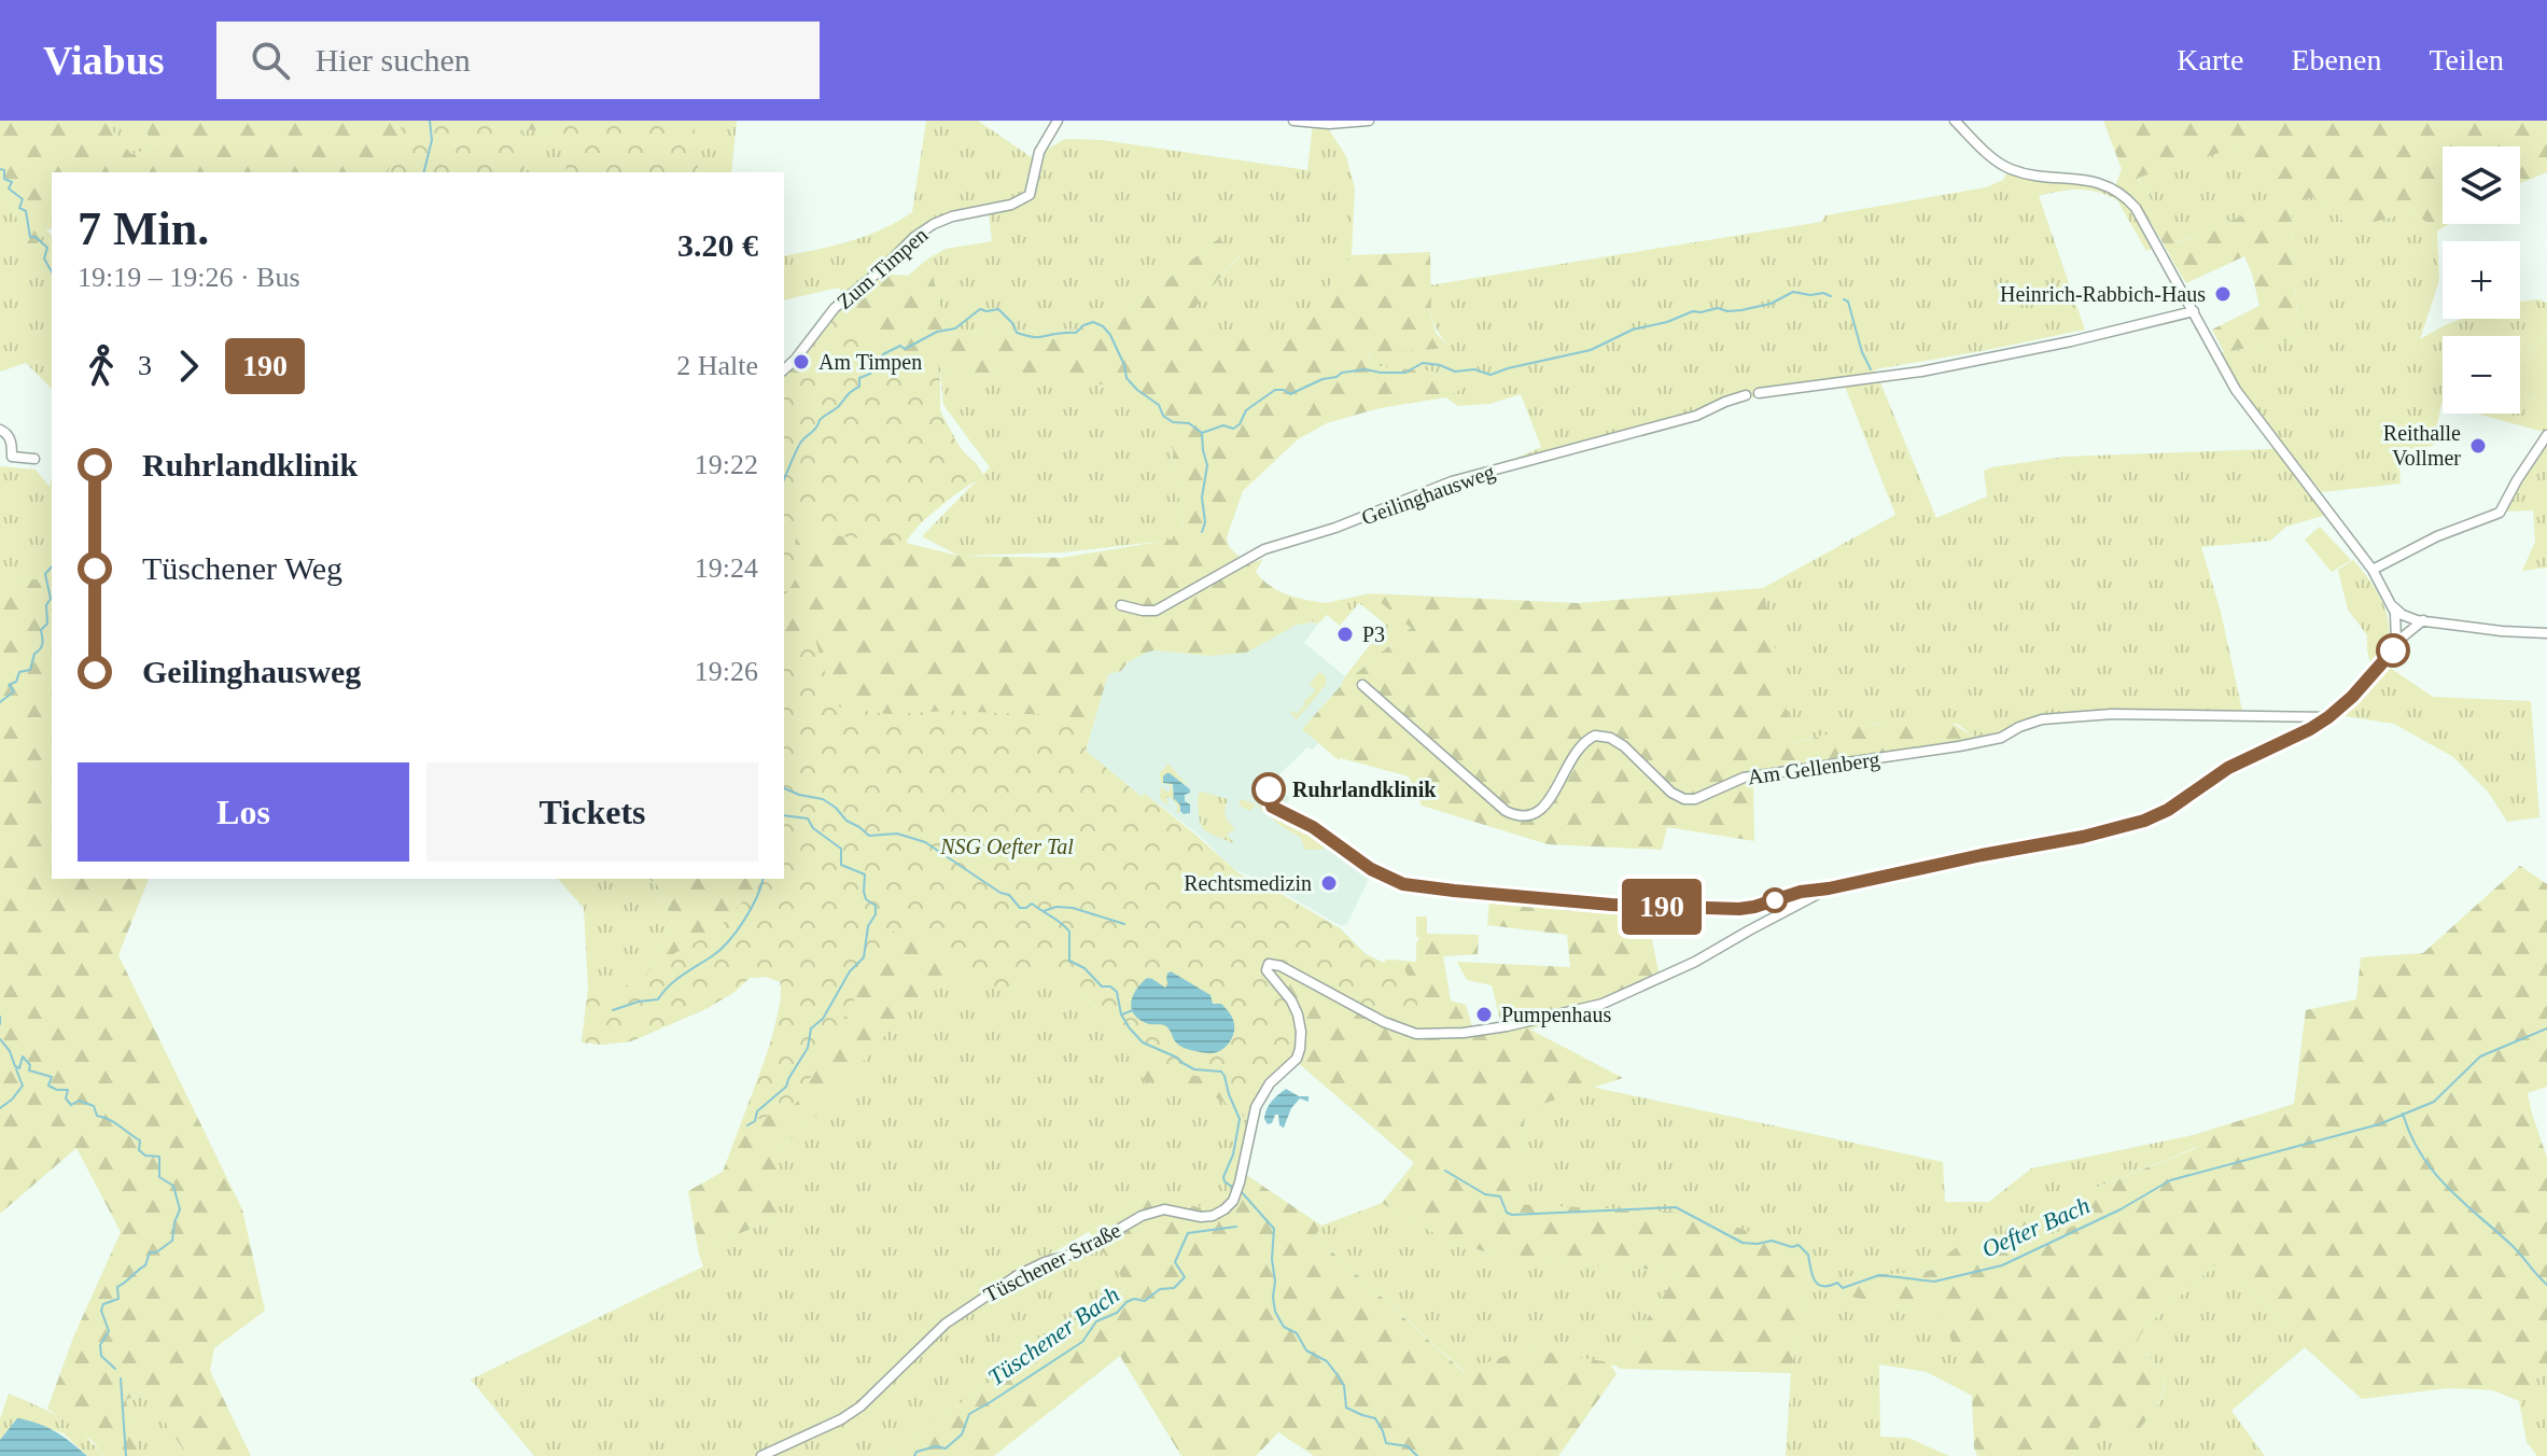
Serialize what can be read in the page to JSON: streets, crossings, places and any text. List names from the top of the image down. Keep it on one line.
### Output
{"streets":{"street":["Zum Timpen","Geilinghausweg","Am Gellenberg","Tüschener Straße"]},"crossings":[["Am Gellenberg","Tüschener Straße"]],"water":["Oefter Bach","Tüschener Bach"],"parks":["NSG Oefter Tal"],"places":["Heinrich-Rabbich-Haus","Am Timpen","Reithalle Vollmer","P3","Ruhrlandklinik","Rechtsmedizin","Pumpenhaus"],"lines":["bus line 190"],"page":{"header":"Viabus","search":"Hier suchen","nav":["Karte","Ebenen","Teilen"],"on_map":"190","map_buttons":["+","−"],"heading":["7 Min.","19:19 – 19:26 · Bus","3.20 €"],"legs":["3","190","2 Halte"],"list":[{"name":"Ruhrlandklinik","value":"19:22"},{"name":"Tüschener Weg","value":"19:24"},{"name":"Geilinghausweg","value":"19:26"}],"buttons":["Los","Tickets"]}}
